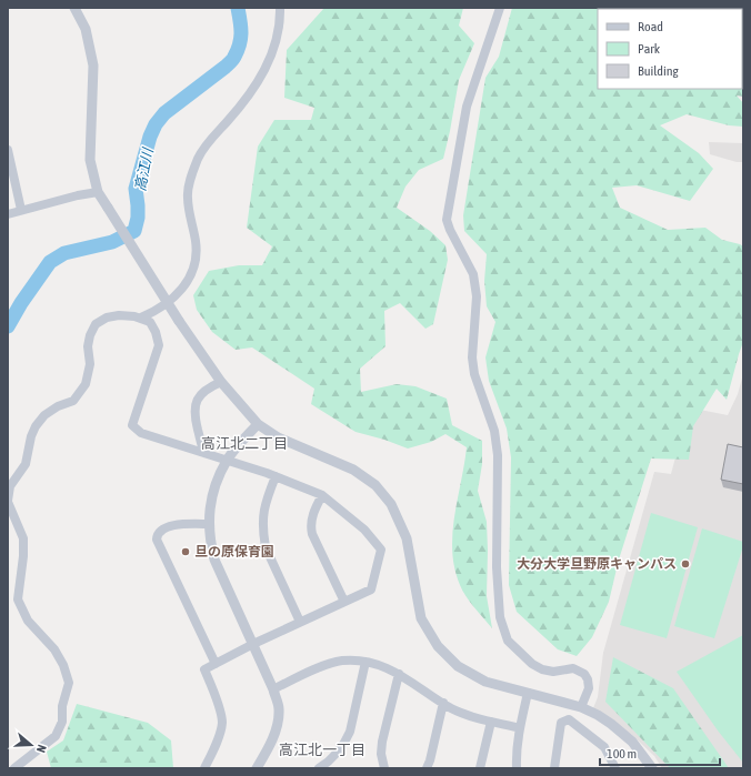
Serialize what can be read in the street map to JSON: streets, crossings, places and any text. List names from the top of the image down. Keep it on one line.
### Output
{"districts":["高江北二丁目","高江北一丁目"],"water":["高江川"],"places":["旦の原保育園","大分大学旦野原キャンパス"],"legend":["Road","Park","Building"],"scale_bar":"100 m","north":"right"}
